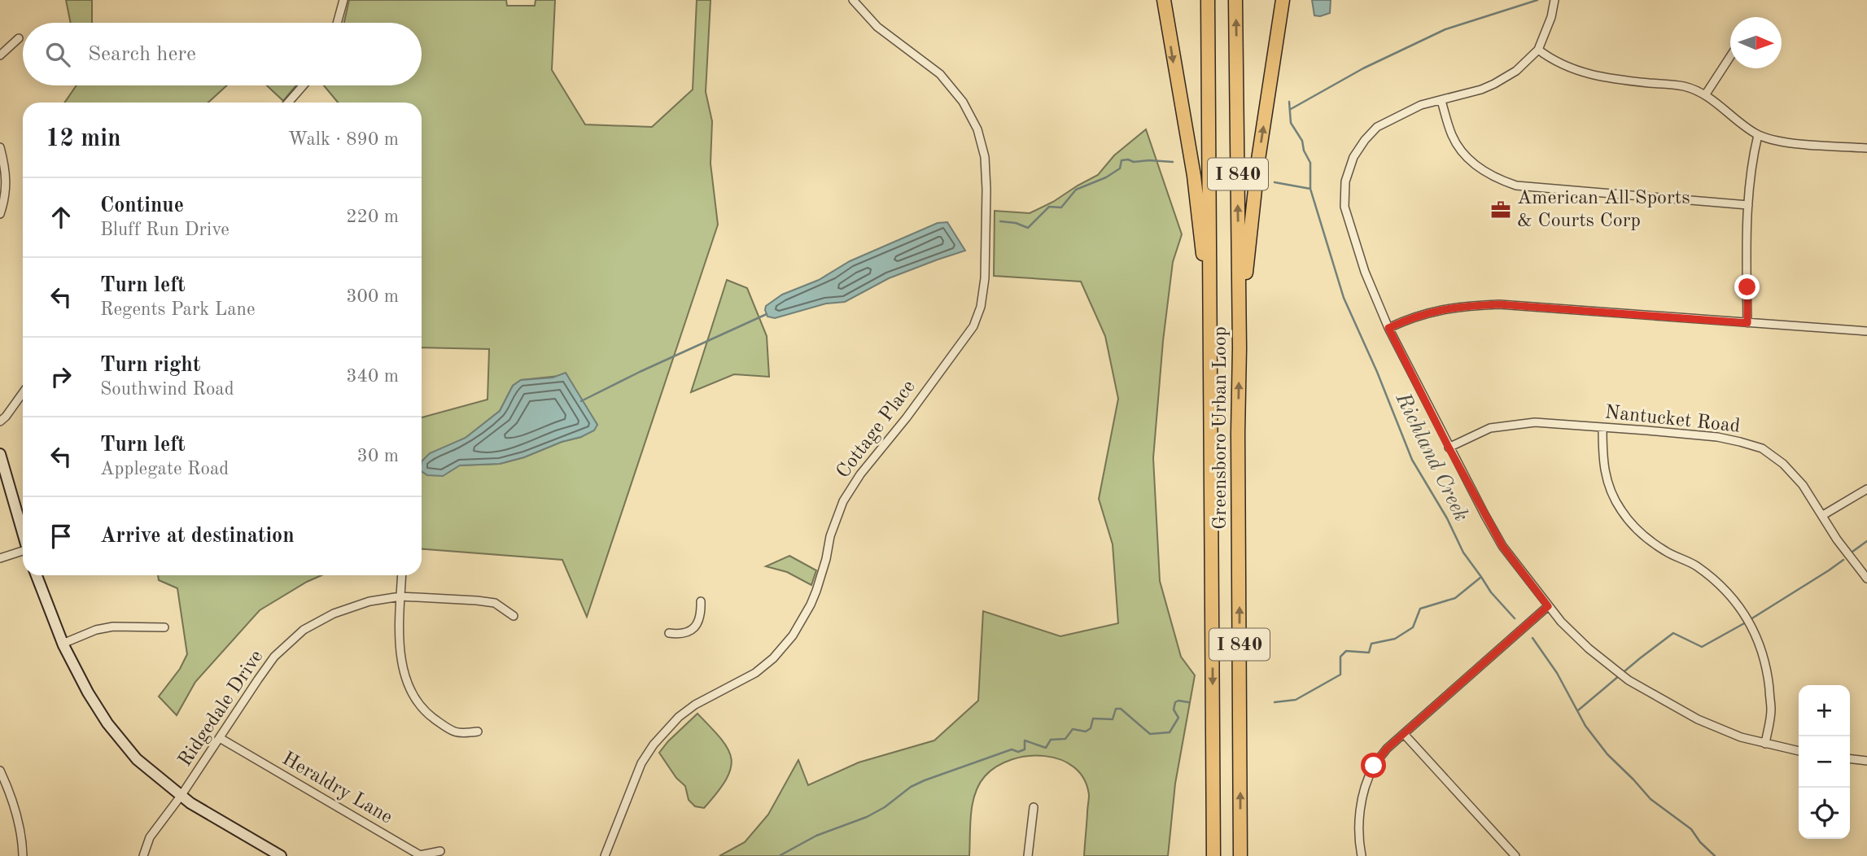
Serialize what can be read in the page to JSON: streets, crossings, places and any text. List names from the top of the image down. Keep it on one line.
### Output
{"streets":{"highway":["I 840","Greensboro Urban Loop"],"street":["Nantucket Road","Cottage Place","Ridgedale Drive","Heraldry Lane"]},"crossings":[["Ridgedale Drive","Heraldry Lane"]],"water":["Richland Creek"],"places":{"office":["American All Sports & Courts Corp"]},"north":"right","page":{"search":"Search here","heading":["12 min","Walk · 890 m"],"list":[["Continue","Bluff Run Drive","220 m"],["Turn left","Regents Park Lane","300 m"],["Turn right","Southwind Road","340 m"],["Turn left","Applegate Road","30 m"],"Arrive at destination"],"map_buttons":["+","−"]}}
